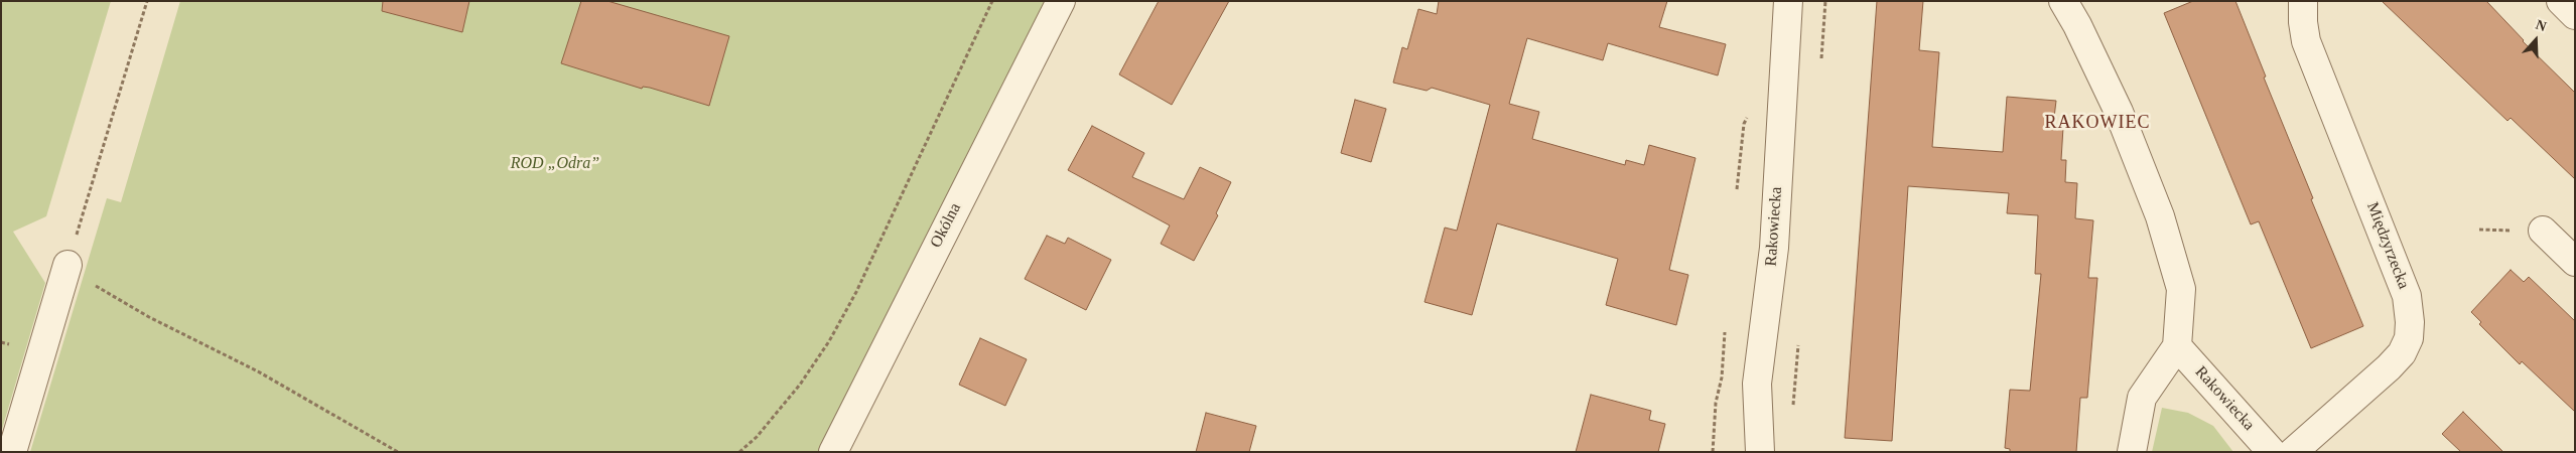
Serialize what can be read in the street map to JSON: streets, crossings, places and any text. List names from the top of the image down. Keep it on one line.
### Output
{"streets":{"street":["Okólna","Rakowiecka","Międzyrzecka"]},"districts":["RAKOWIEC"],"parks":["ROD „Odra”"],"north":"top"}
